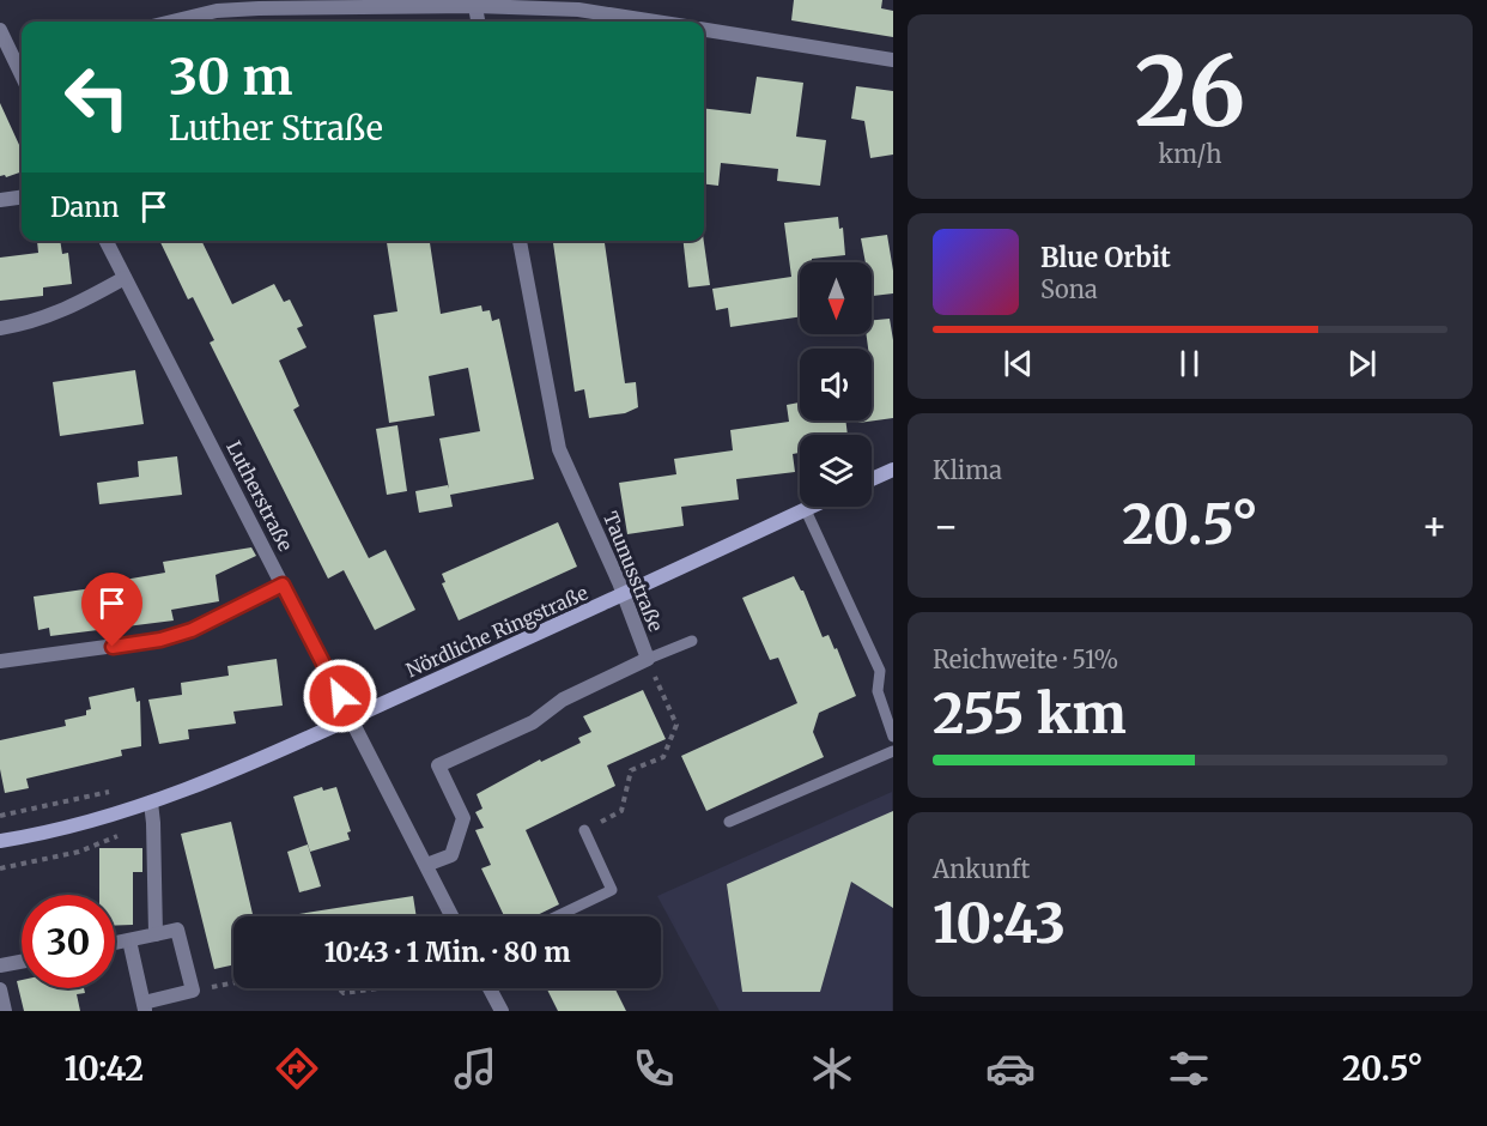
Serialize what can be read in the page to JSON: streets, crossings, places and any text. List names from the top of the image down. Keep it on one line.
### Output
{"streets":{"street":["Lutherstraße","Taunusstraße","Nördliche Ringstraße"]},"crossings":[["Lutherstraße","Taunusstraße"],["Lutherstraße","Nördliche Ringstraße"],["Taunusstraße","Nördliche Ringstraße"]],"north":"bottom","page":{"tile":[["26","km/h"],"Klima",["Reichweite · 51%","255 km"],["Ankunft","10:43"]],"turn":["30 m","Luther Straße"],"then":"Dann","song":["Blue Orbit","Sona"],"heat":["−","20.5°","+"],"limit":"30","trip":"10:43 · 1 Min. · 80 m","tabs":["10:42","20.5°"]}}
